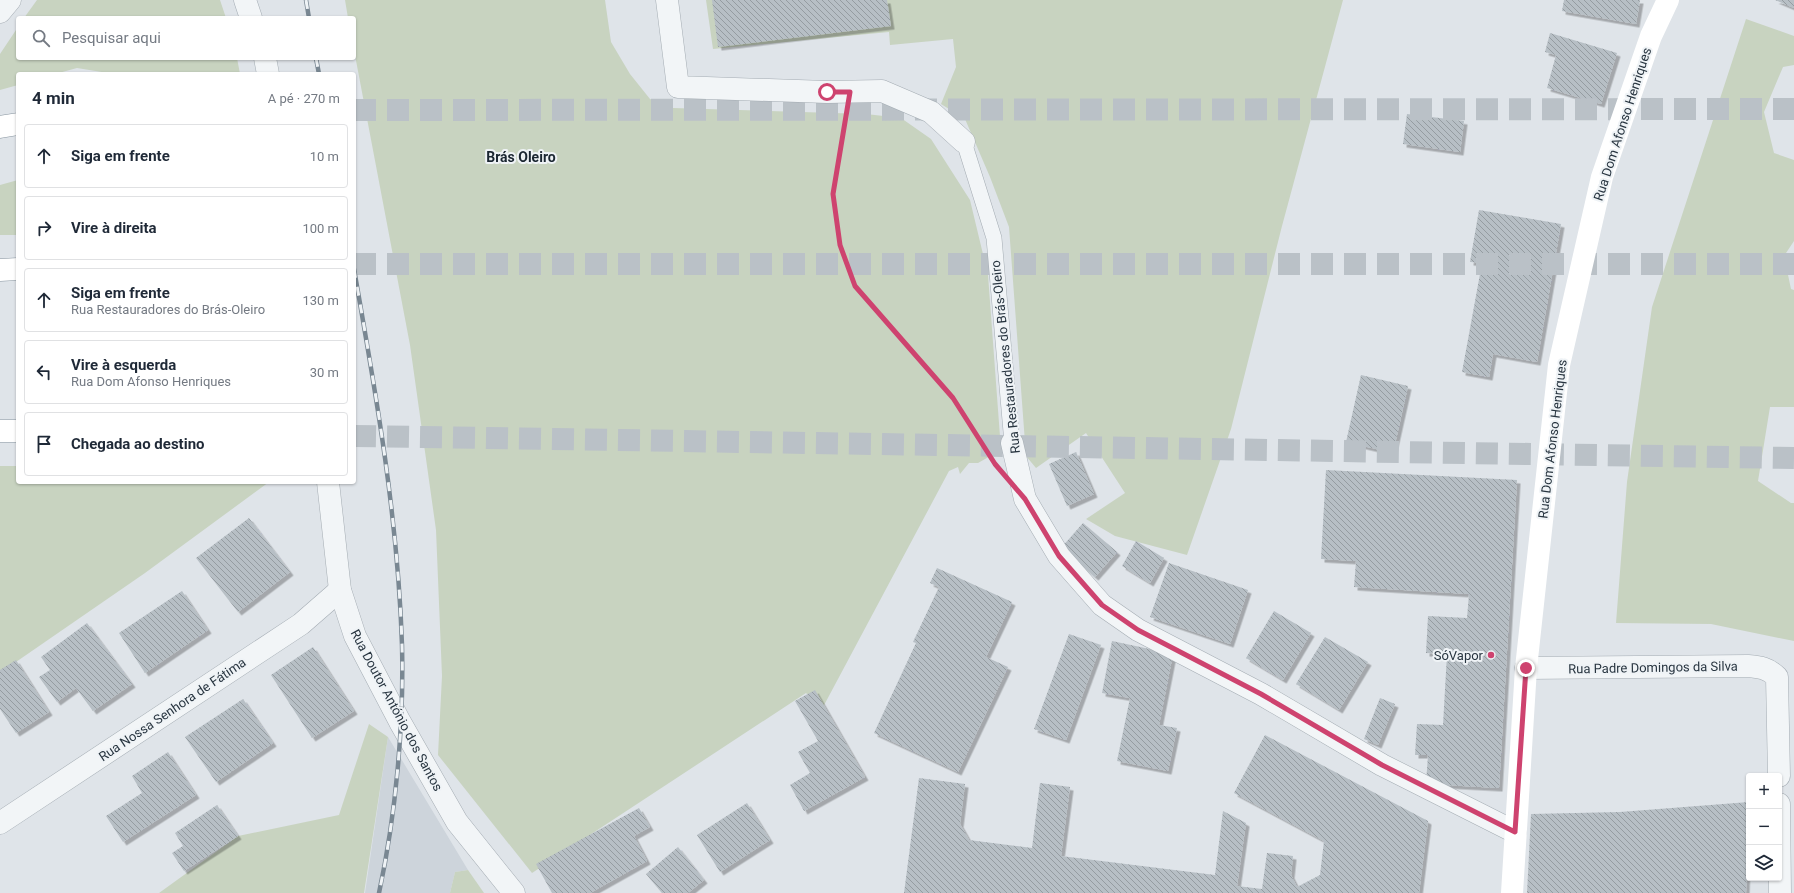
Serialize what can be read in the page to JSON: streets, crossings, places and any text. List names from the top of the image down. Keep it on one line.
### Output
{"streets":{"main road":["Rua Dom Afonso Henriques"],"street":["Rua Restauradores do Brás-Oleiro","Rua Padre Domingos da Silva","Rua Nossa Senhora de Fátima","Rua Doutor António dos Santos"]},"crossings":[["Rua Dom Afonso Henriques","Rua Restauradores do Brás-Oleiro"],["Rua Dom Afonso Henriques","Rua Padre Domingos da Silva"],["Rua Nossa Senhora de Fátima","Rua Doutor António dos Santos"]],"districts":["Brás Oleiro"],"places":["SóVapor"],"page":{"search":"Pesquisar aqui","heading":["4 min","A pé · 270 m"],"list":[["Siga em frente","10 m"],["Vire à direita","100 m"],["Siga em frente","Rua Restauradores do Brás-Oleiro","130 m"],["Vire à esquerda","Rua Dom Afonso Henriques","30 m"],"Chegada ao destino"],"map_buttons":["+","−"]}}
